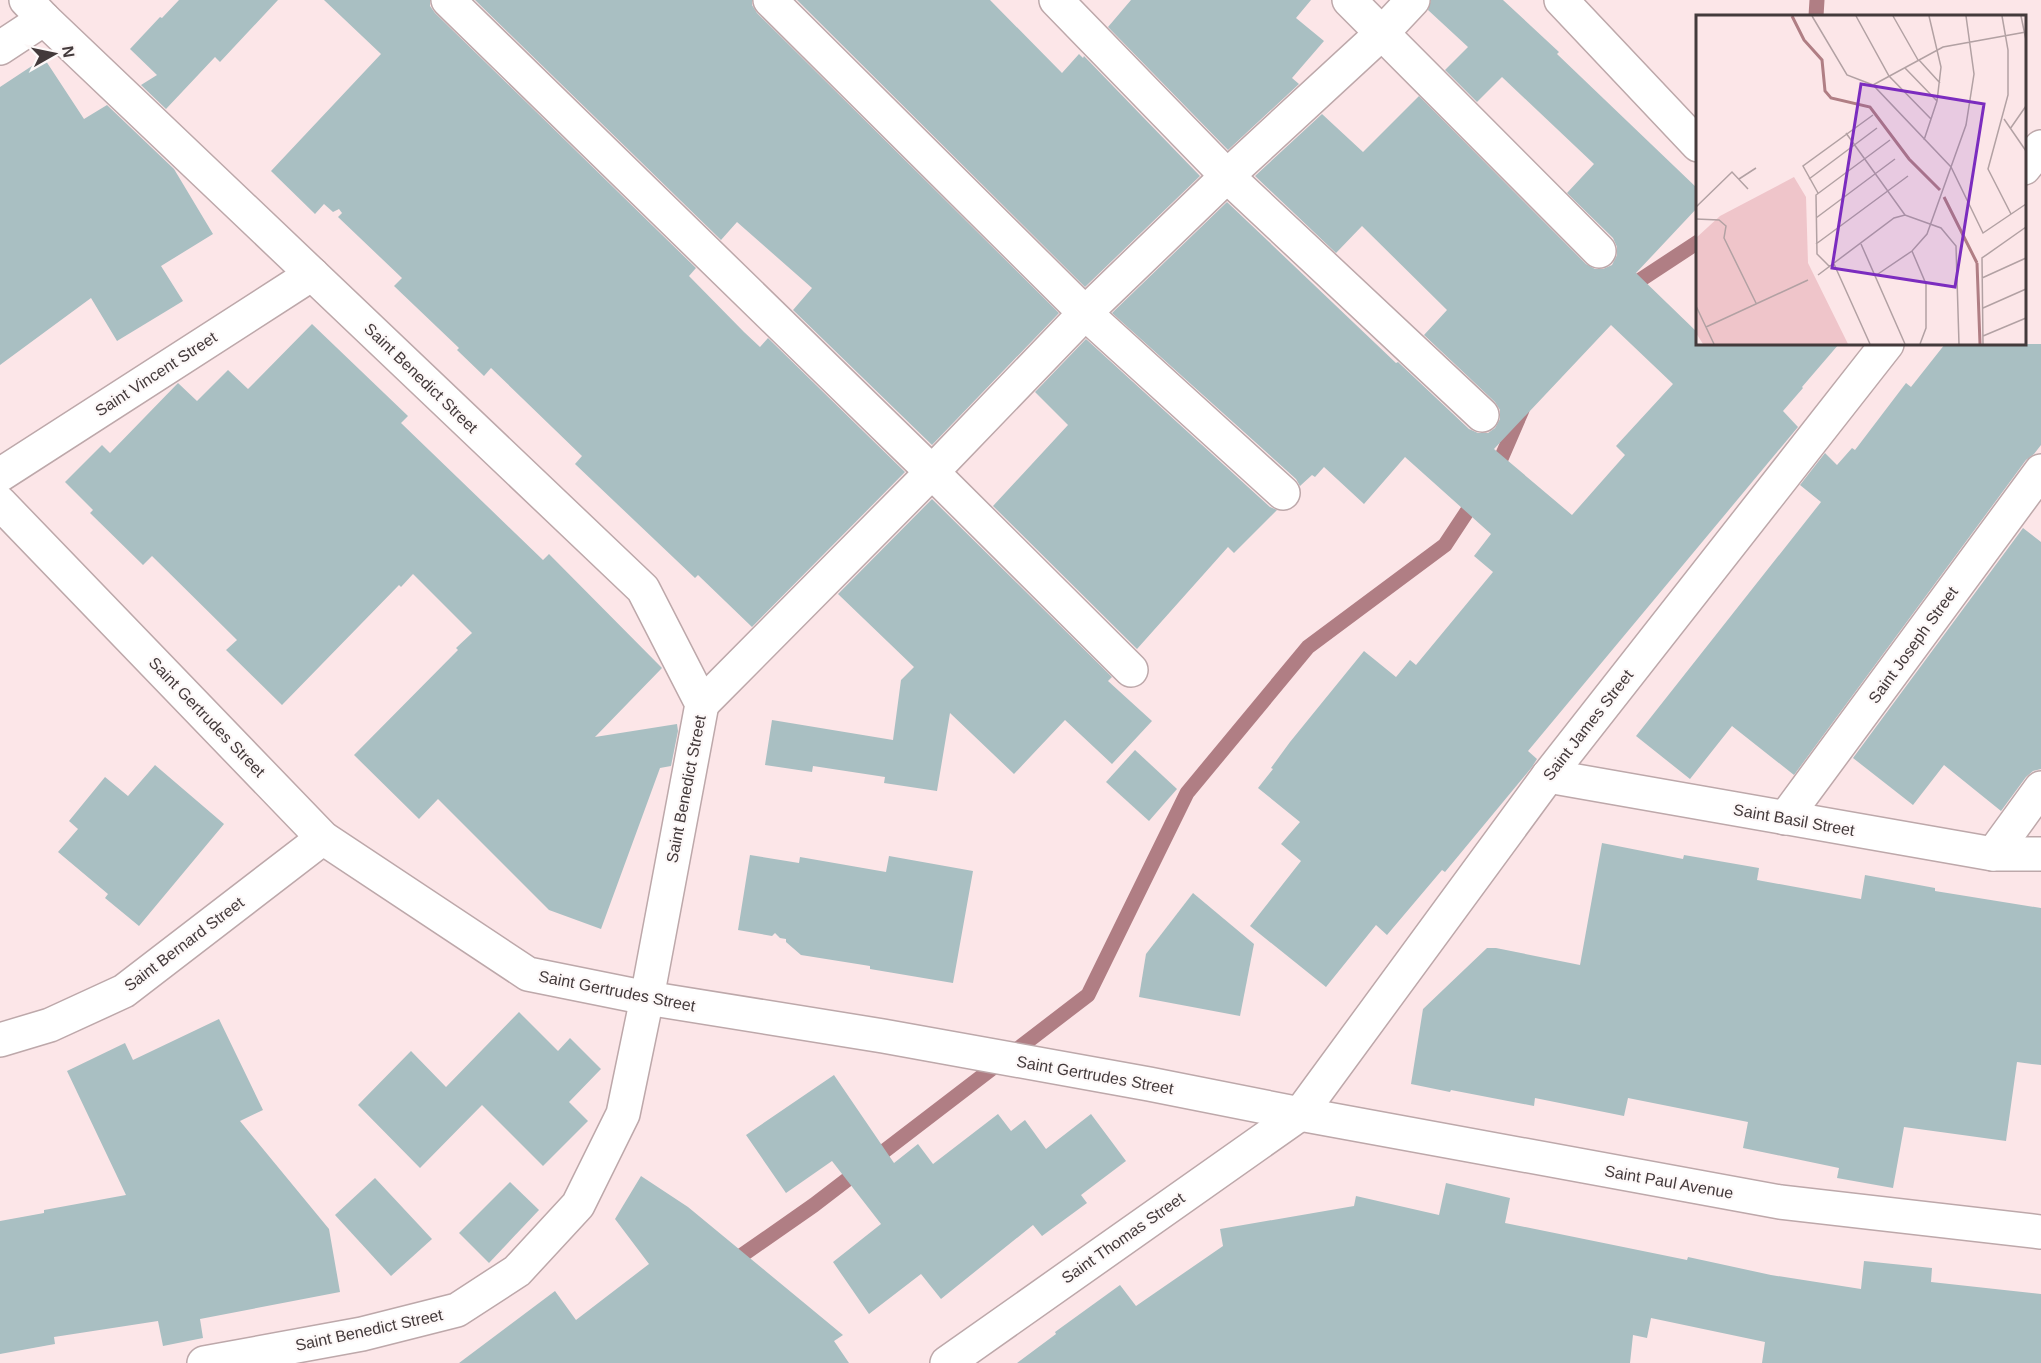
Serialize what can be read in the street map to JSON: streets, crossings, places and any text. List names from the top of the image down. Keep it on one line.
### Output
{"streets":{"street":["Saint Vincent Street","Saint Benedict Street","Saint Joseph Street","Saint Gertrudes Street","Saint James Street","Saint Basil Street","Saint Bernard Street","Saint Paul Avenue","Saint Thomas Street"]},"crossings":[["Saint Vincent Street","Saint Benedict Street"],["Saint Benedict Street","Saint Gertrudes Street"],["Saint Joseph Street","Saint Basil Street"],["Saint Gertrudes Street","Saint James Street"],["Saint Gertrudes Street","Saint Bernard Street"],["Saint Gertrudes Street","Saint Paul Avenue"],["Saint Gertrudes Street","Saint Thomas Street"],["Saint James Street","Saint Basil Street"],["Saint James Street","Saint Paul Avenue"],["Saint James Street","Saint Thomas Street"],["Saint Paul Avenue","Saint Thomas Street"]],"north":"right"}
